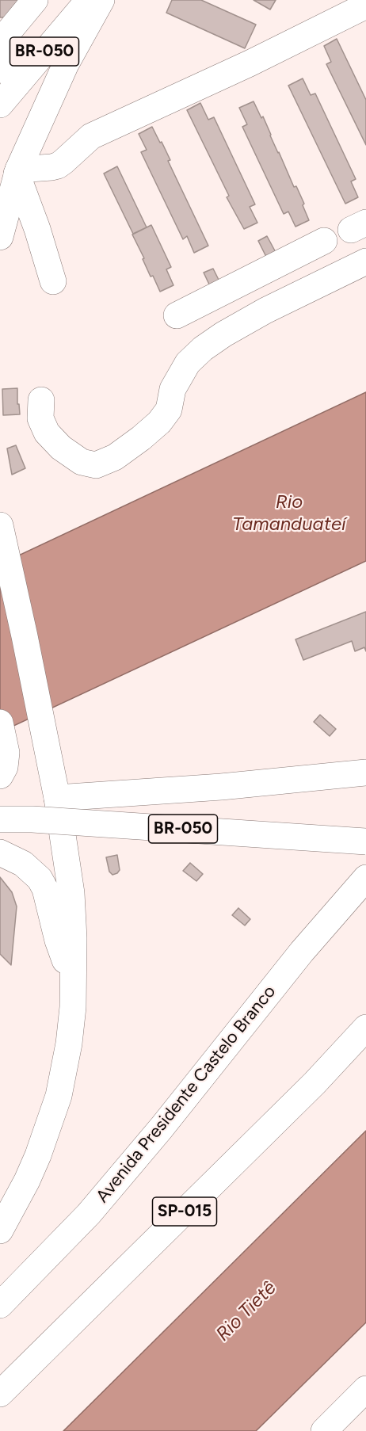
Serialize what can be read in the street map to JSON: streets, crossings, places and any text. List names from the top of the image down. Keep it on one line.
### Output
{"streets":{"main road":["BR-050","Avenida Presidente Castelo Branco","SP-015"]},"water":["Rio Tamanduateí","Rio Tietê"]}
